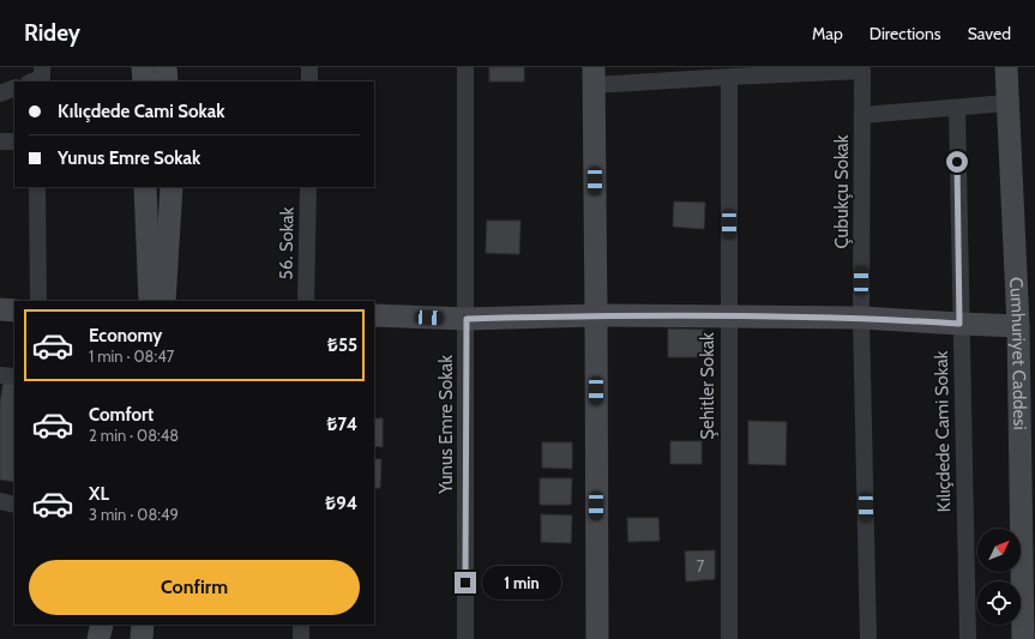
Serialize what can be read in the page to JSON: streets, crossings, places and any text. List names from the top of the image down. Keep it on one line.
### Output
{"streets":{"main road":["Cumhuriyet Caddesi"],"street":["Çubukçu Sokak","56. Sokak","Şehitler Sokak","Yunus Emre Sokak","Kılıçdede Cami Sokak"]},"crossings":[["Çubukçu Sokak","Şehitler Sokak"]],"house_numbers":["7"],"north":"top right","page":{"header":"Ridey","nav":["Map","Directions","Saved"],"banner":["Kılıçdede Cami Sokak","Yunus Emre Sokak"],"list":[{"name":"Economy","note":"1 min · 08:47","value":"₺55"},{"name":"Comfort","note":"2 min · 08:48","value":"₺74"},{"name":"XL","note":"3 min · 08:49","value":"₺94"}],"buttons":"Confirm","bubble":"1 min"}}
